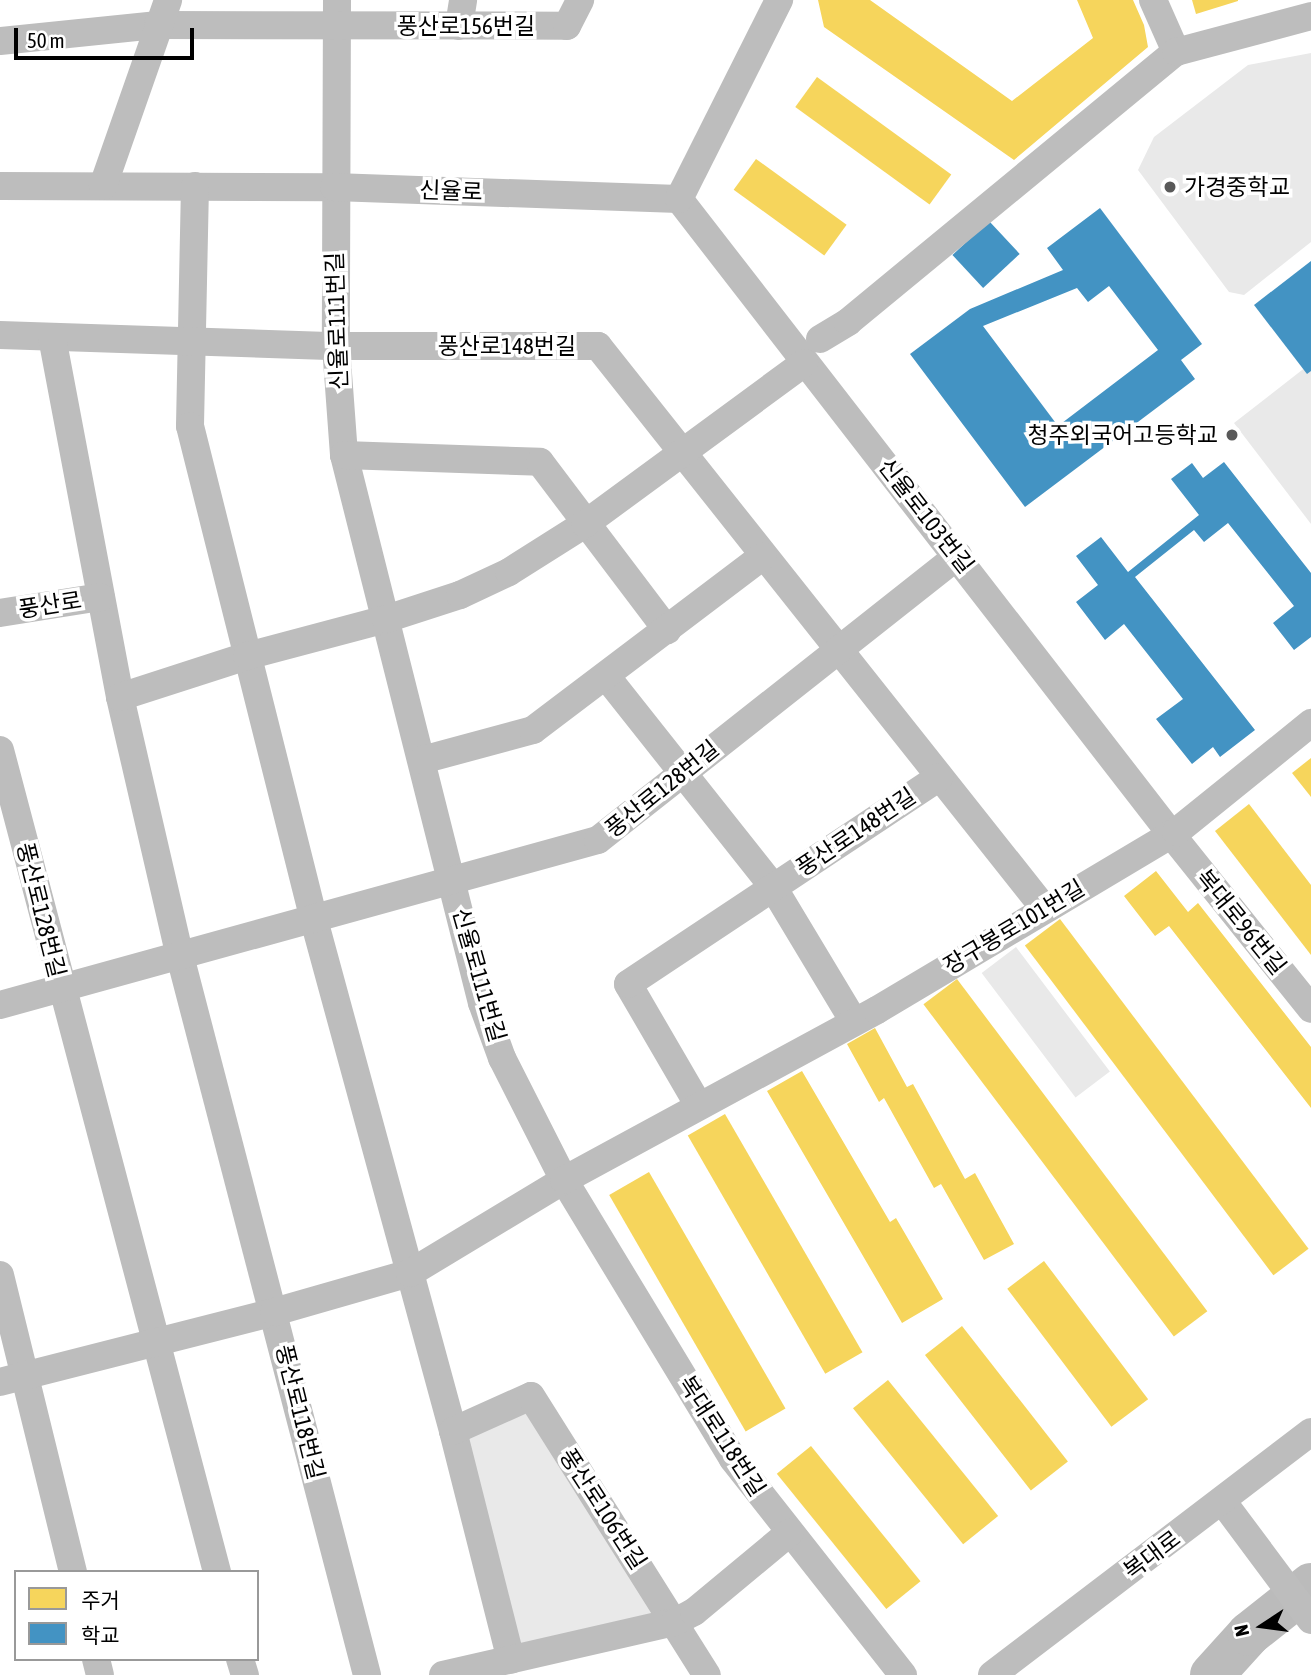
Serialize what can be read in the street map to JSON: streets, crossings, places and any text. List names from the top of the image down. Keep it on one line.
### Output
{"streets":{"street":["풍산로156번길","신율로","신율로111번길","풍산로148번길","신율로103번길","풍산로","풍산로128번길","복대로96번길","장구봉로101번길","풍산로118번길","복대로118번길","풍산로106번길","복대로"]},"crossings":[["풍산로156번길","신율로111번길"],["신율로","신율로111번길"],["신율로","신율로103번길"],["신율로111번길","풍산로148번길"],["신율로111번길","풍산로128번길"],["신율로111번길","장구봉로101번길"],["신율로111번길","풍산로118번길"],["신율로111번길","복대로118번길"],["풍산로148번길","풍산로128번길"],["풍산로148번길","장구봉로101번길"],["신율로103번길","풍산로128번길"],["신율로103번길","복대로96번길"],["신율로103번길","장구봉로101번길"],["풍산로128번길","풍산로118번길"],["복대로96번길","장구봉로101번길"],["장구봉로101번길","풍산로118번길"],["장구봉로101번길","복대로118번길"],["풍산로118번길","복대로118번길"]],"places":["가경중학교","청주외국어고등학교"],"legend":["주거","학교"],"scale_bar":"50 m","north":"left"}
